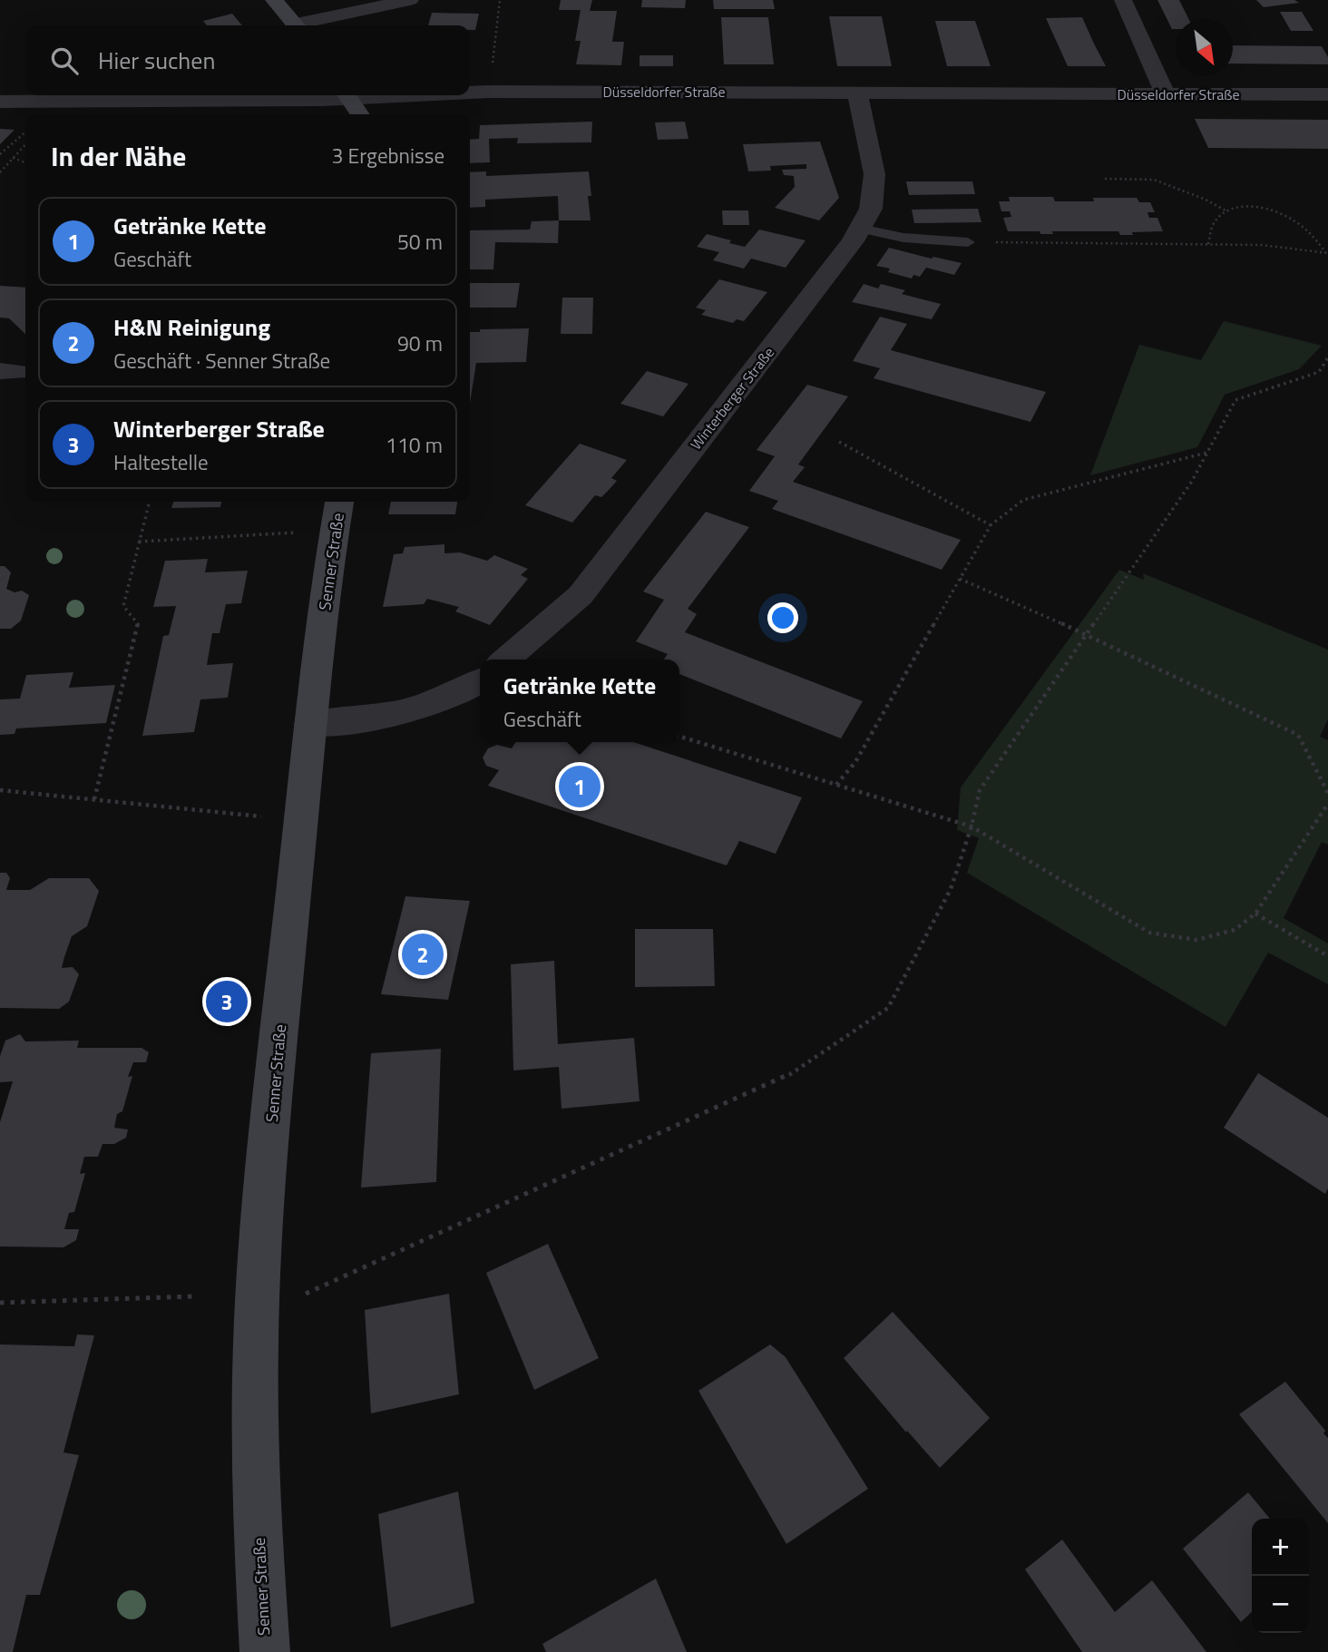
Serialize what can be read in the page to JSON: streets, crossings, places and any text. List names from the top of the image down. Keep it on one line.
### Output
{"streets":{"street":["Düsseldorfer Straße","Winterberger Straße","Senner Straße"]},"crossings":[["Düsseldorfer Straße","Winterberger Straße"]],"north":"bottom right","page":{"search":"Hier suchen","heading":["In der Nähe","3 Ergebnisse"],"list":[{"mark":"1","name":"Getränke Kette","note":"Geschäft","value":"50 m"},{"mark":"2","name":"H&N Reinigung","note":"Geschäft · Senner Straße","value":"90 m"},{"mark":"3","name":"Winterberger Straße","note":"Haltestelle","value":"110 m"}],"popup":["Getränke Kette","Geschäft"],"pins":["1","2","3"],"map_buttons":["+","−"]}}
